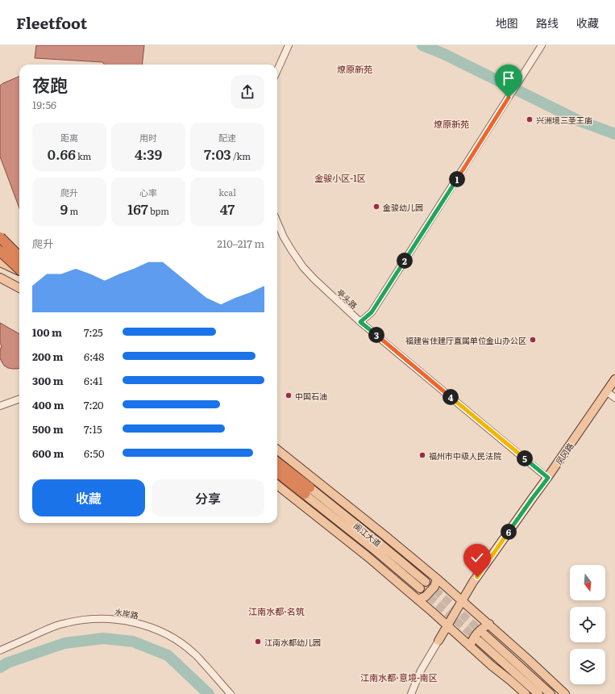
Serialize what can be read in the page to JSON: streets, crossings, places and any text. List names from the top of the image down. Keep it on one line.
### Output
{"streets":{"main road":["凤冈路","闽江大道"],"street":["亭头路","水岸路"]},"crossings":[["亭头路","凤冈路"]],"districts":["燎原新苑","燎原新苑","金骏小区-1区","江南水都·名筑","江南水都·意境-南区"],"places":["兴洲境三圣王庙","金骏幼儿园","福建省住建厅直属单位金山办公区","中国石油","福州市中级人民法院","江南水都幼儿园"],"north":"bottom","page":{"header":"Fleetfoot","nav":["地图","路线","收藏"],"heading":["夜跑","19:56"],"stats":[["距离","0.66 km"],["用时","4:39"],["配速","7:03 /km"],["爬升","9 m"],["心率","167 bpm"],["kcal","47"]],"pins":["1","2","3","4","5","6"],"chart":["爬升","210–217 m"],"list":[{"name":"100 m","note":"7:25"},{"name":"200 m","note":"6:48"},{"name":"300 m","note":"6:41"},{"name":"400 m","note":"7:20"},{"name":"500 m","note":"7:15"},{"name":"600 m","note":"6:50"}],"buttons":["收藏","分享"]}}
